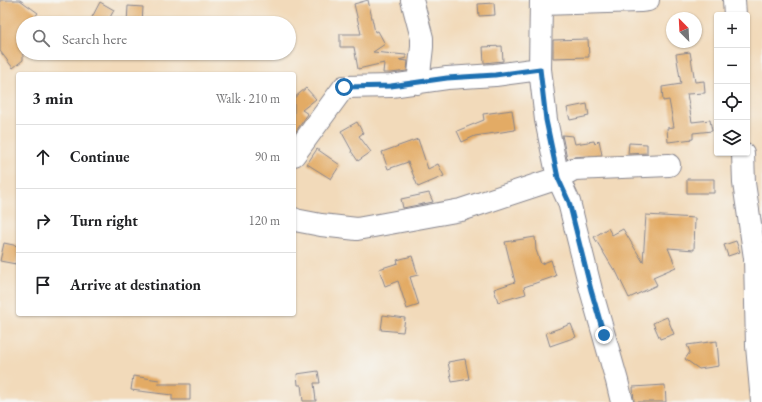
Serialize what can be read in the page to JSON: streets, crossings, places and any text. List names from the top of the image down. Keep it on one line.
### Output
{"north":"top left","page":{"map_buttons":["+","−"],"search":"Search here","heading":["3 min","Walk · 210 m"],"list":[["Continue","90 m"],["Turn right","120 m"],"Arrive at destination"]}}
